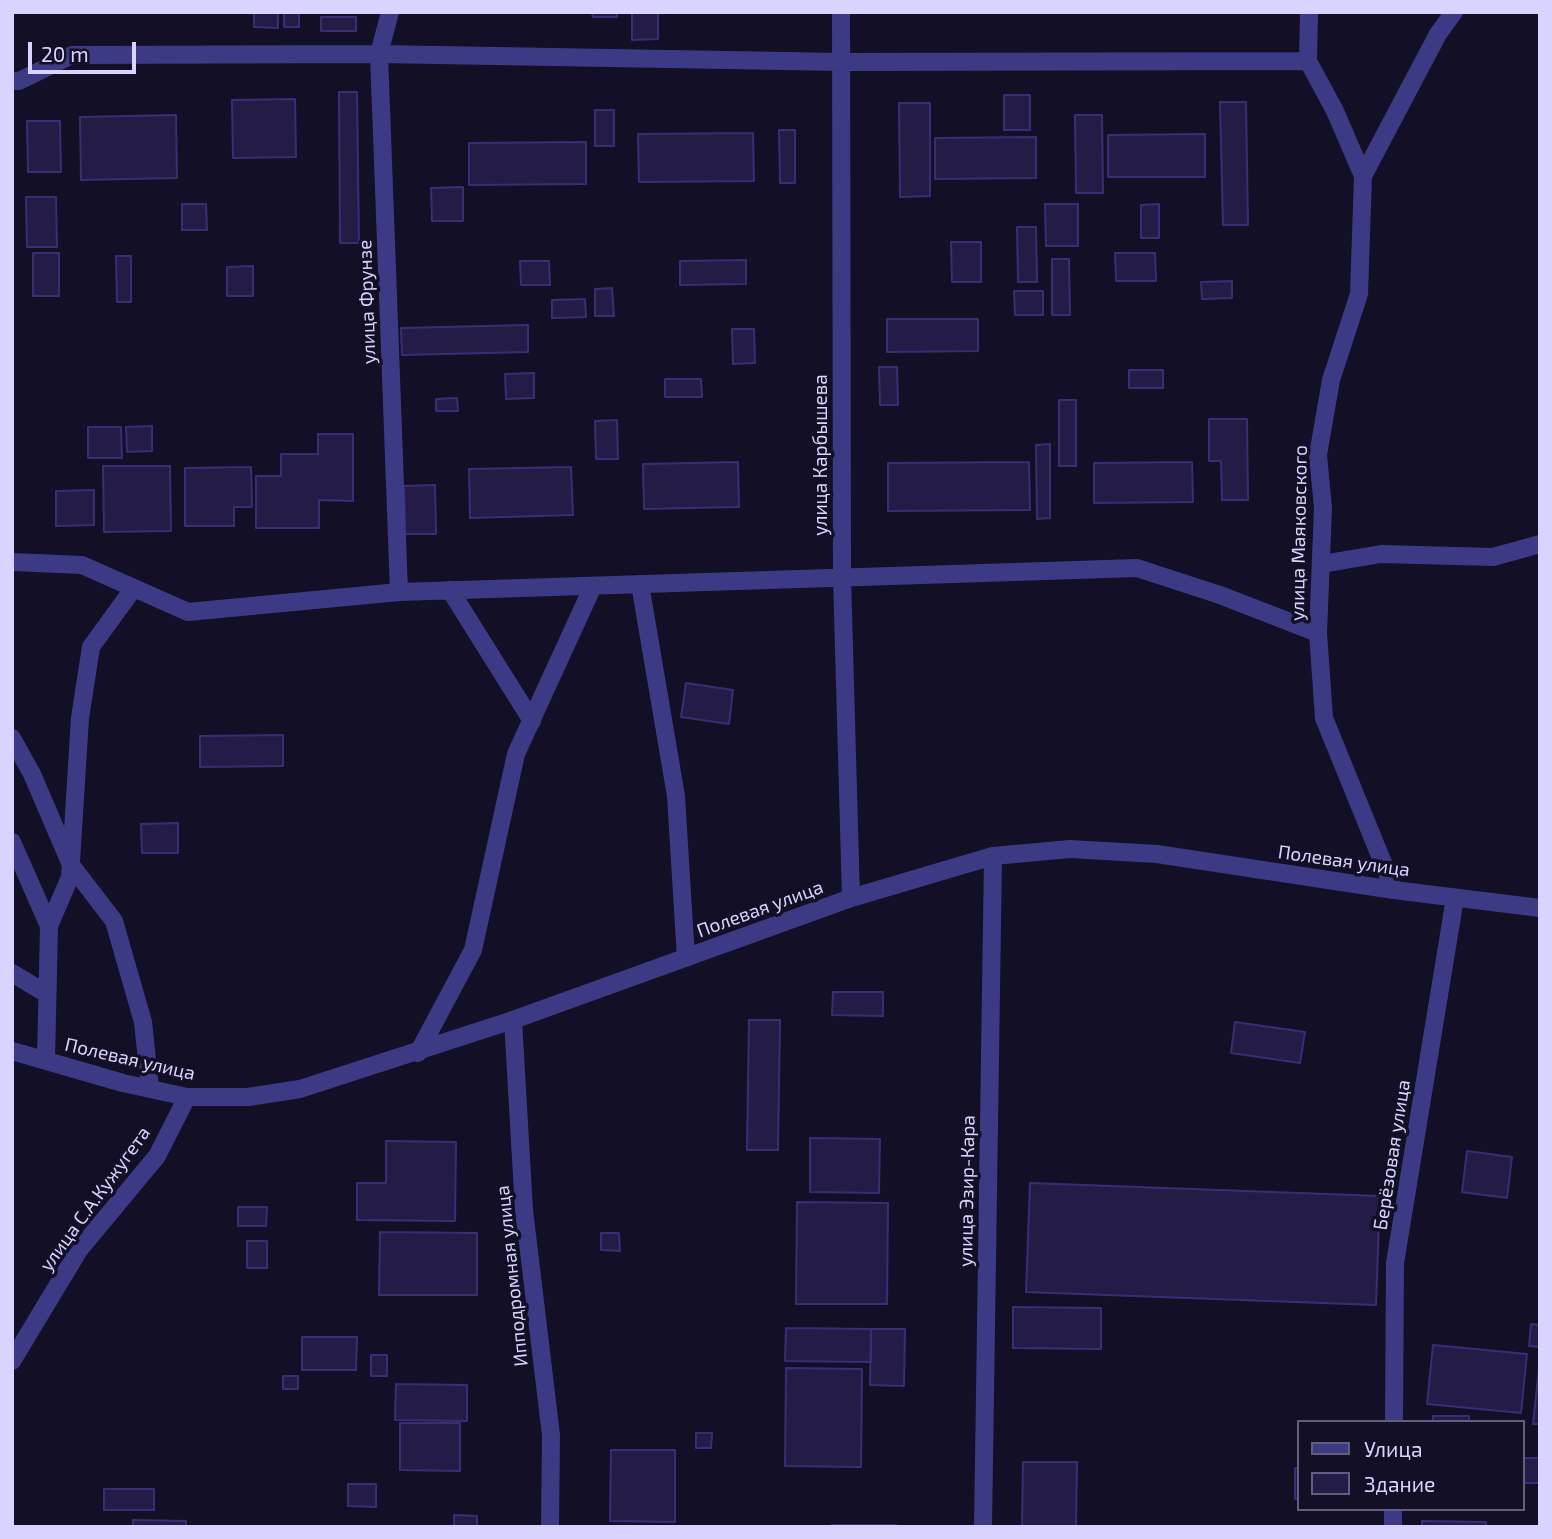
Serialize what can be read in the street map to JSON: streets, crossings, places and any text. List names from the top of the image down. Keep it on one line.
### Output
{"streets":{"street":["улица Фрунзе","улица Карбышева","улица Маяковского","Полевая улица","Берёзовая улица","улица Эзир-Кара","улица С.А.Кужугета","Ипподромная улица"]},"crossings":[["улица Карбышева","Полевая улица"],["улица Маяковского","Полевая улица"],["Полевая улица","Берёзовая улица"],["Полевая улица","улица Эзир-Кара"],["Полевая улица","улица С.А.Кужугета"],["Полевая улица","Ипподромная улица"]],"legend":["Улица","Здание"],"scale_bar":"20 m"}
